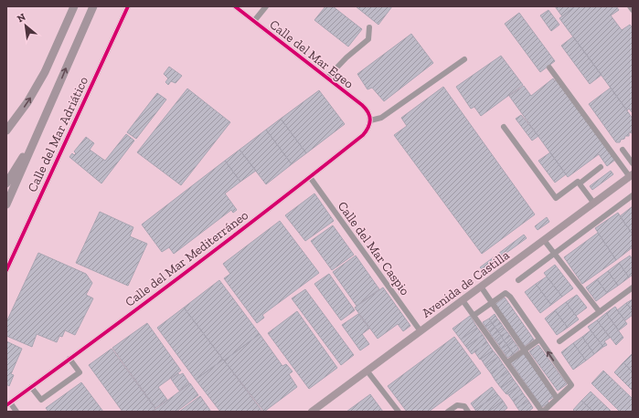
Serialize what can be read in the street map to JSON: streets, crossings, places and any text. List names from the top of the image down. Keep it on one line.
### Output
{"streets":{"main road":["Avenida de Castilla"],"street":["Calle del Mar Egeo","Calle del Mar Adriático","Calle del Mar Caspio","Calle del Mar Mediterráneo"]},"crossings":[["Calle del Mar Egeo","Calle del Mar Mediterráneo"],["Calle del Mar Caspio","Calle del Mar Mediterráneo"],["Calle del Mar Caspio","Avenida de Castilla"]],"north":"top left"}
